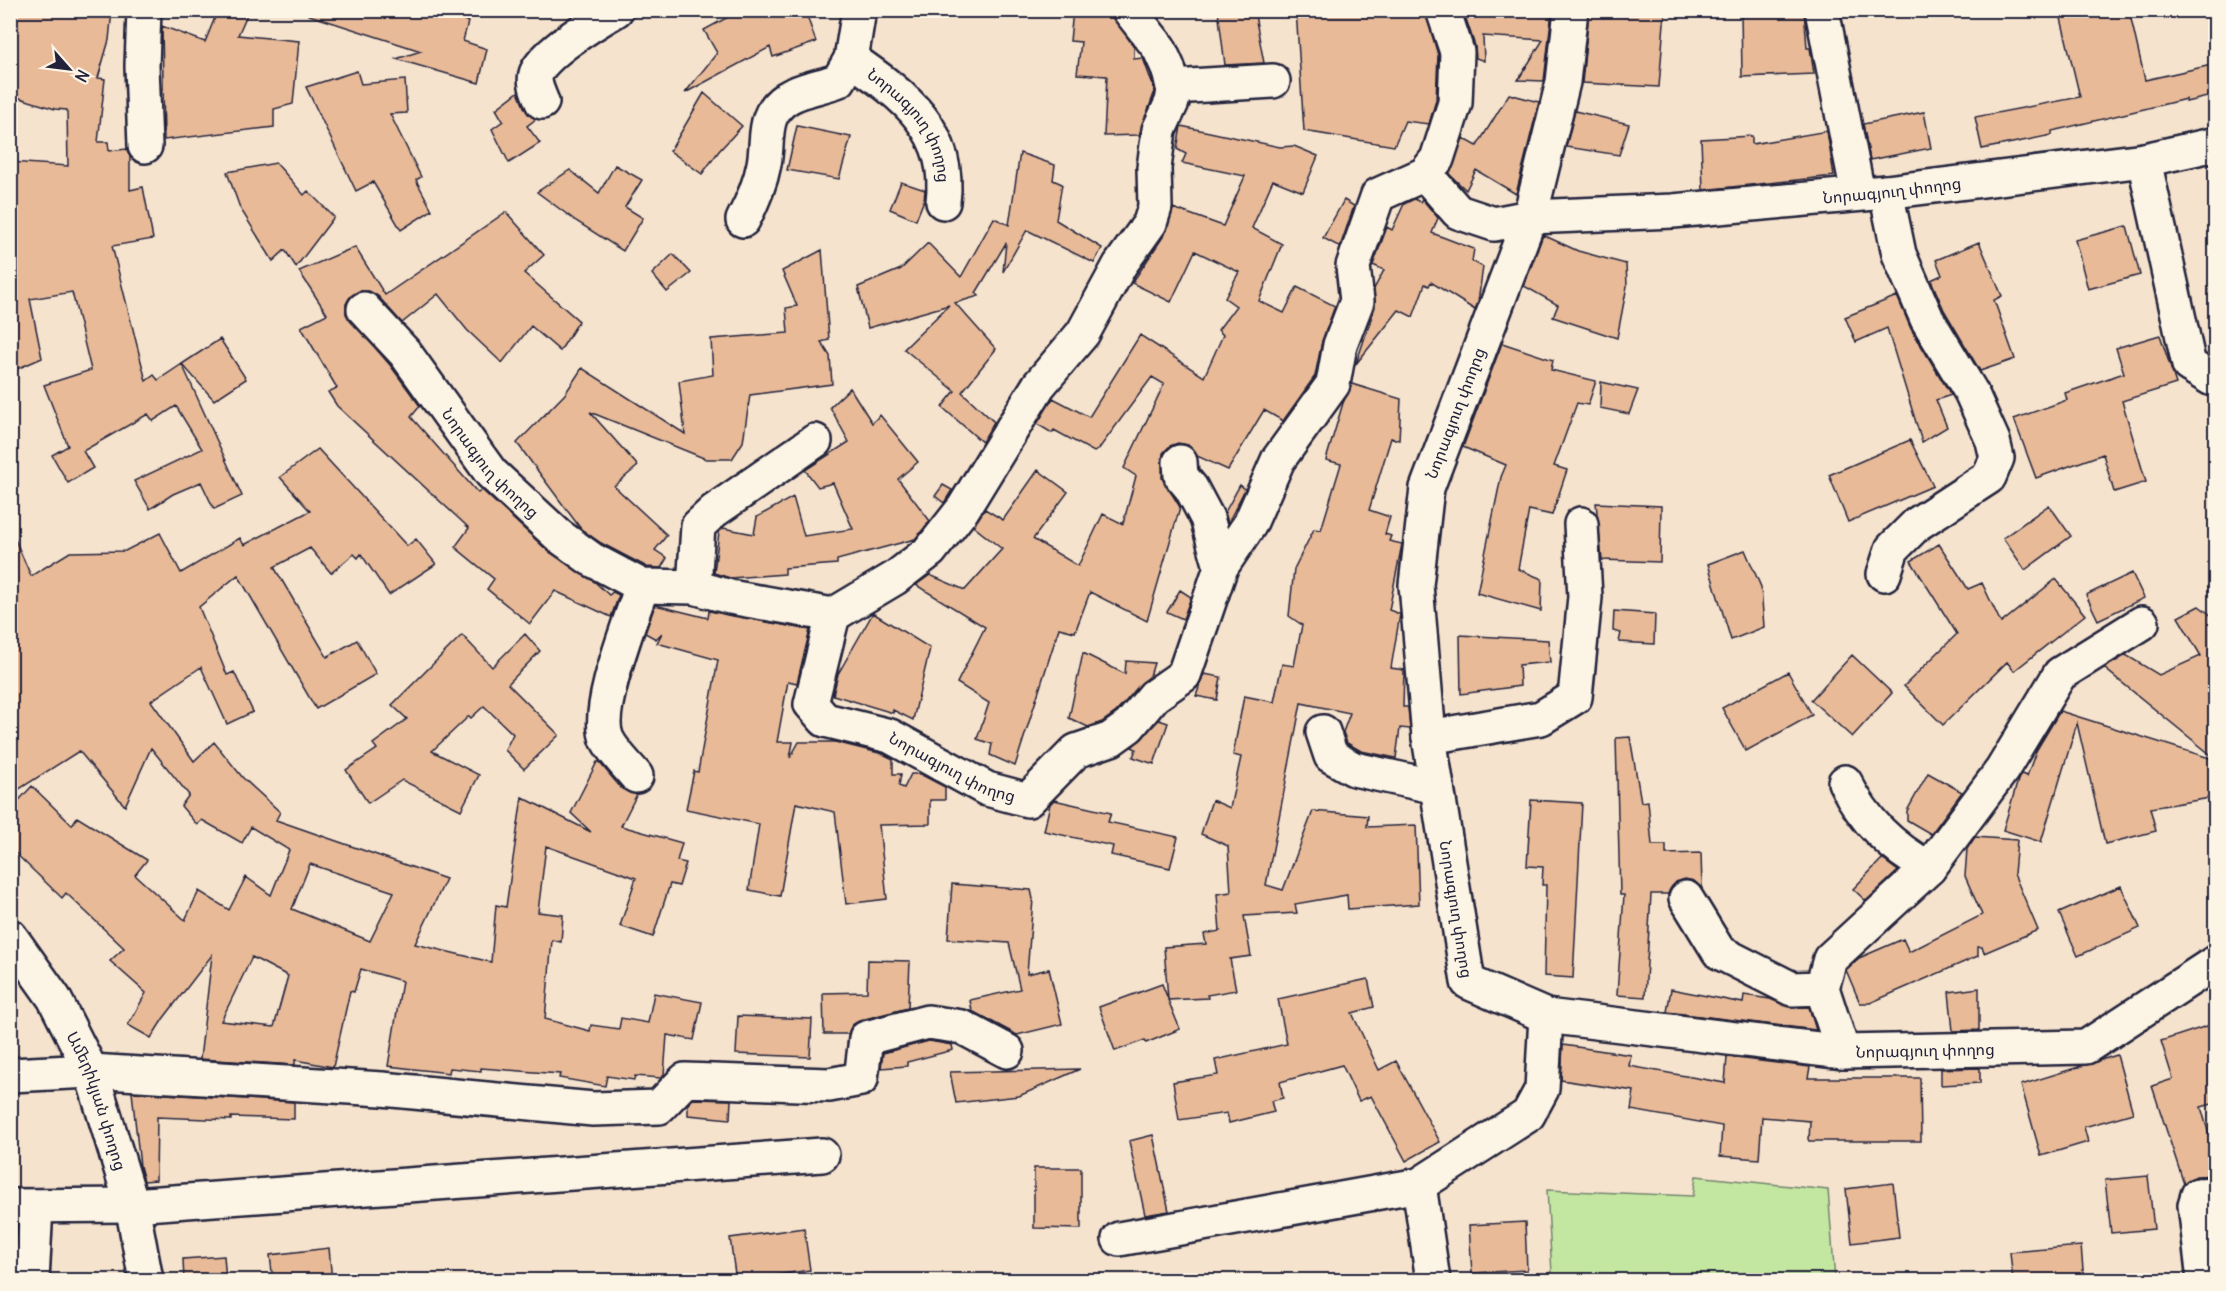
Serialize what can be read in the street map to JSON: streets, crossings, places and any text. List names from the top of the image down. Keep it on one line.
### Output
{"streets":{"street":["Նորագյուղ փողոց","Ամերիկյան փողոց"]},"north":"bottom right"}
